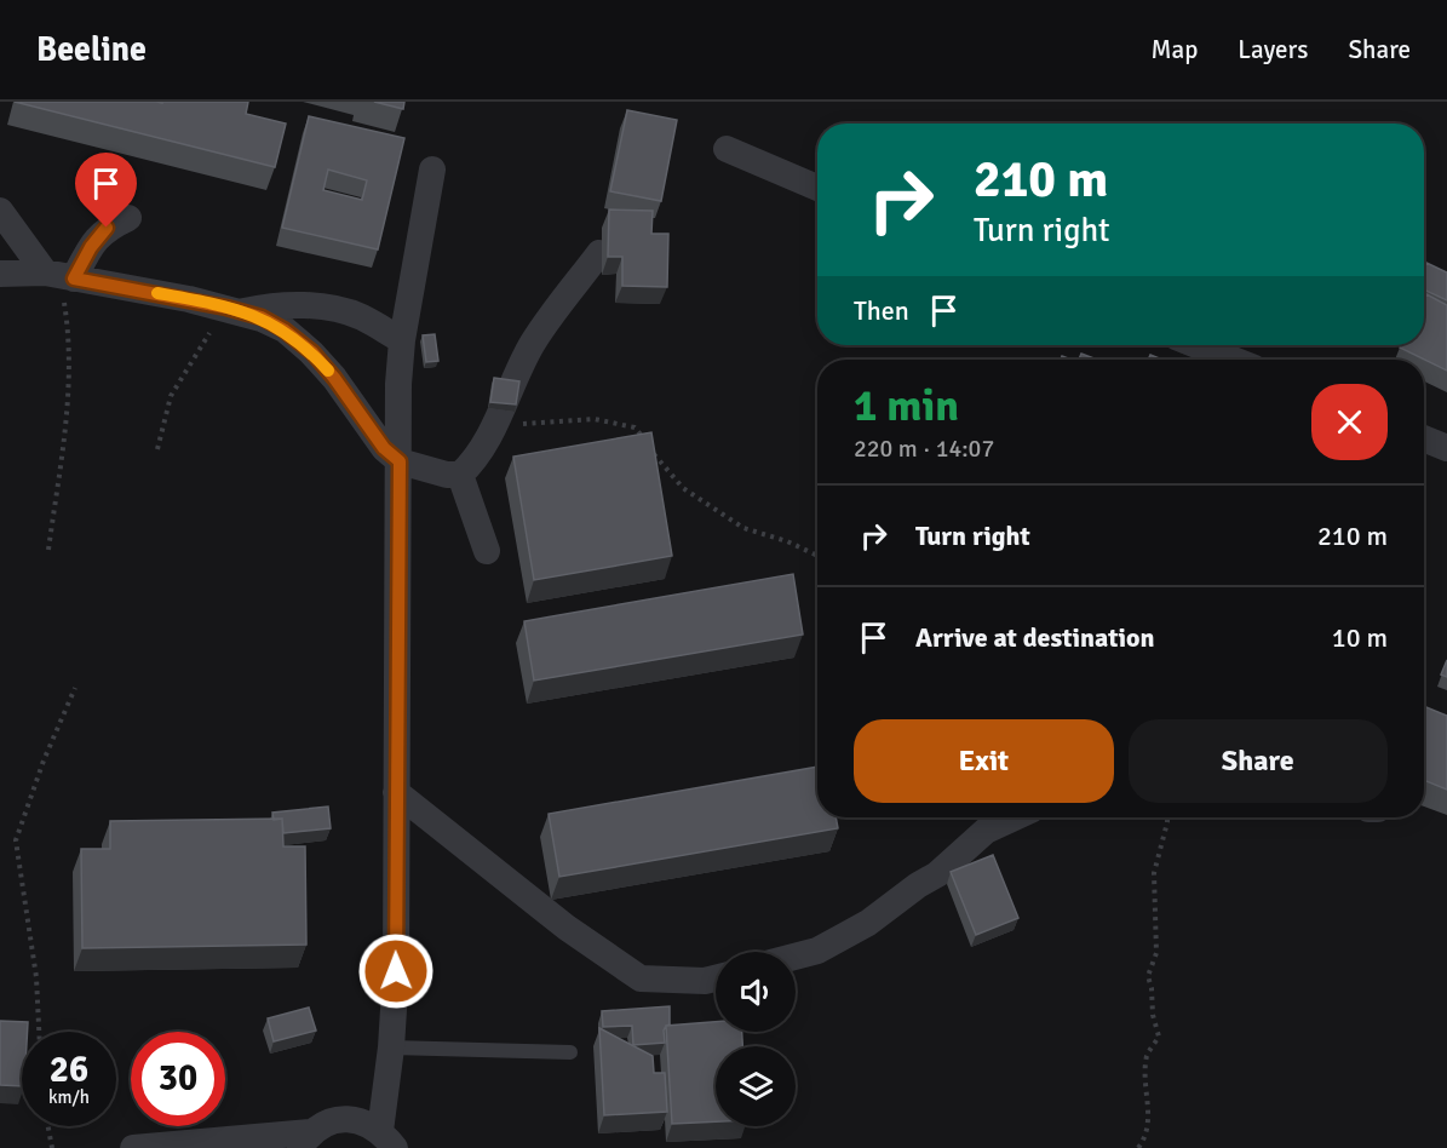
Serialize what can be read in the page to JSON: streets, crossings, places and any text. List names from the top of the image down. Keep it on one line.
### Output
{"page":{"header":"Beeline","nav":["Map","Layers","Share"],"turn":["210 m","Turn right"],"then":"Then","heading":["1 min","220 m · 14:07"],"list":[{"name":"Turn right","value":"210 m"},{"name":"Arrive at destination","value":"10 m"}],"buttons":["Exit","Share"],"speed":"26 km/h","limit":"30"}}
